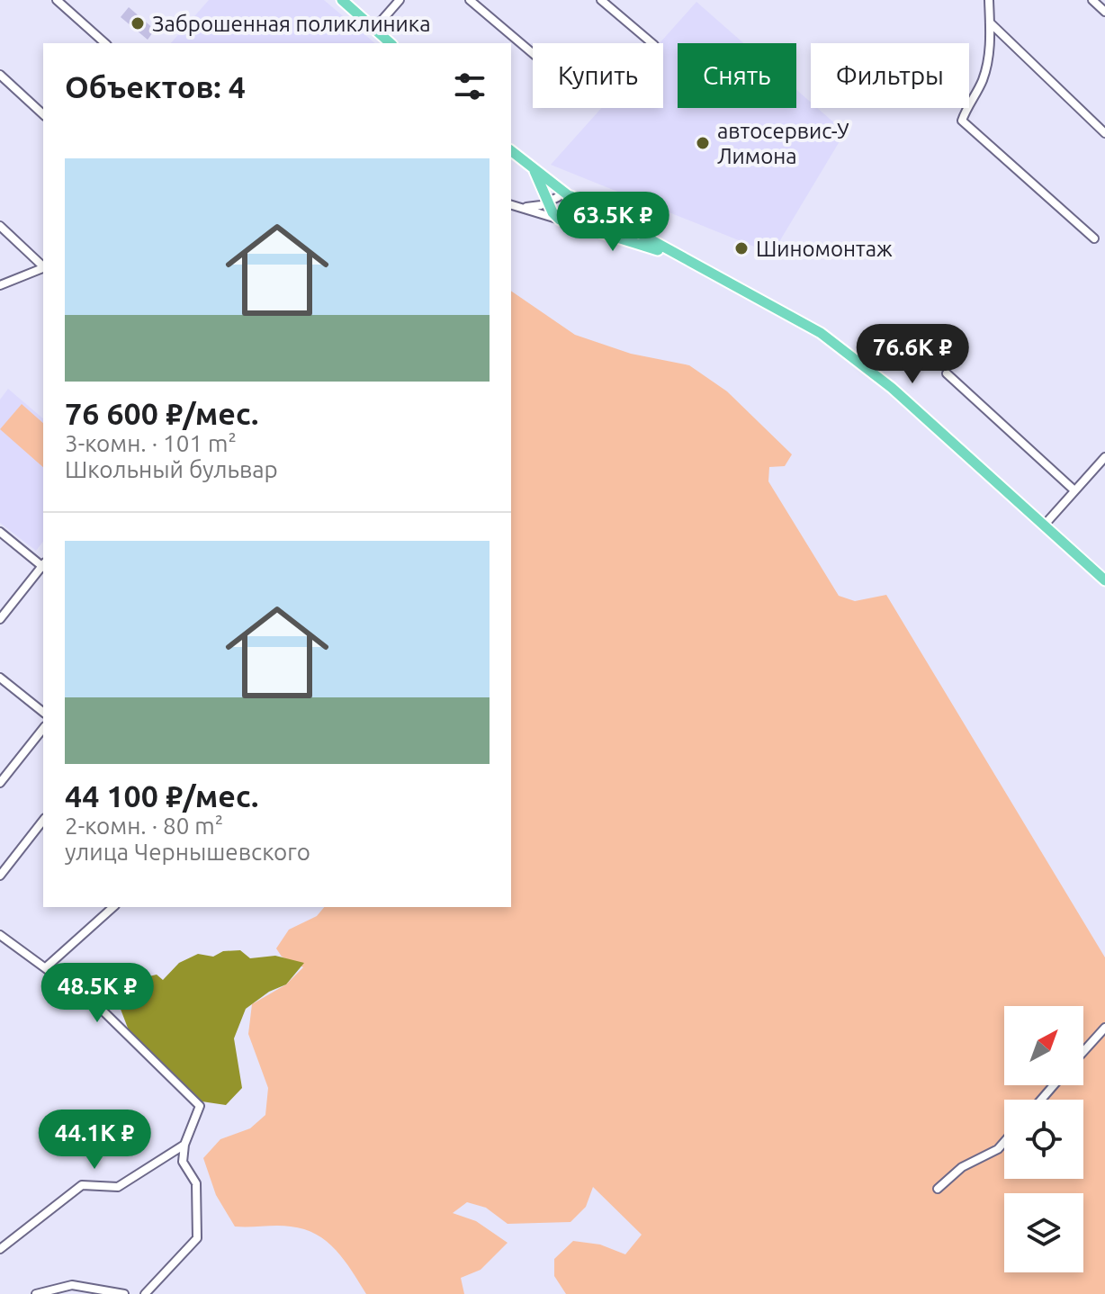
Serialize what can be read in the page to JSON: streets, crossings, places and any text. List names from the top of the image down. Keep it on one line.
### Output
{"places":["Заброшенная поликлиника","автосервис-У Лимона","Шиномонтаж"],"north":"top right","page":{"chip":["Купить","Снять","Фильтры"],"heading":"Объектов: 4","list":[{"name":"76 600 ₽/мес.","note":"3-комн. · 101 m² · Школьный бульвар"},{"name":"44 100 ₽/мес.","note":"2-комн. · 80 m² · улица Чернышевского"}],"price":["63.5K ₽","76.6K ₽","48.5K ₽","44.1K ₽"]}}
